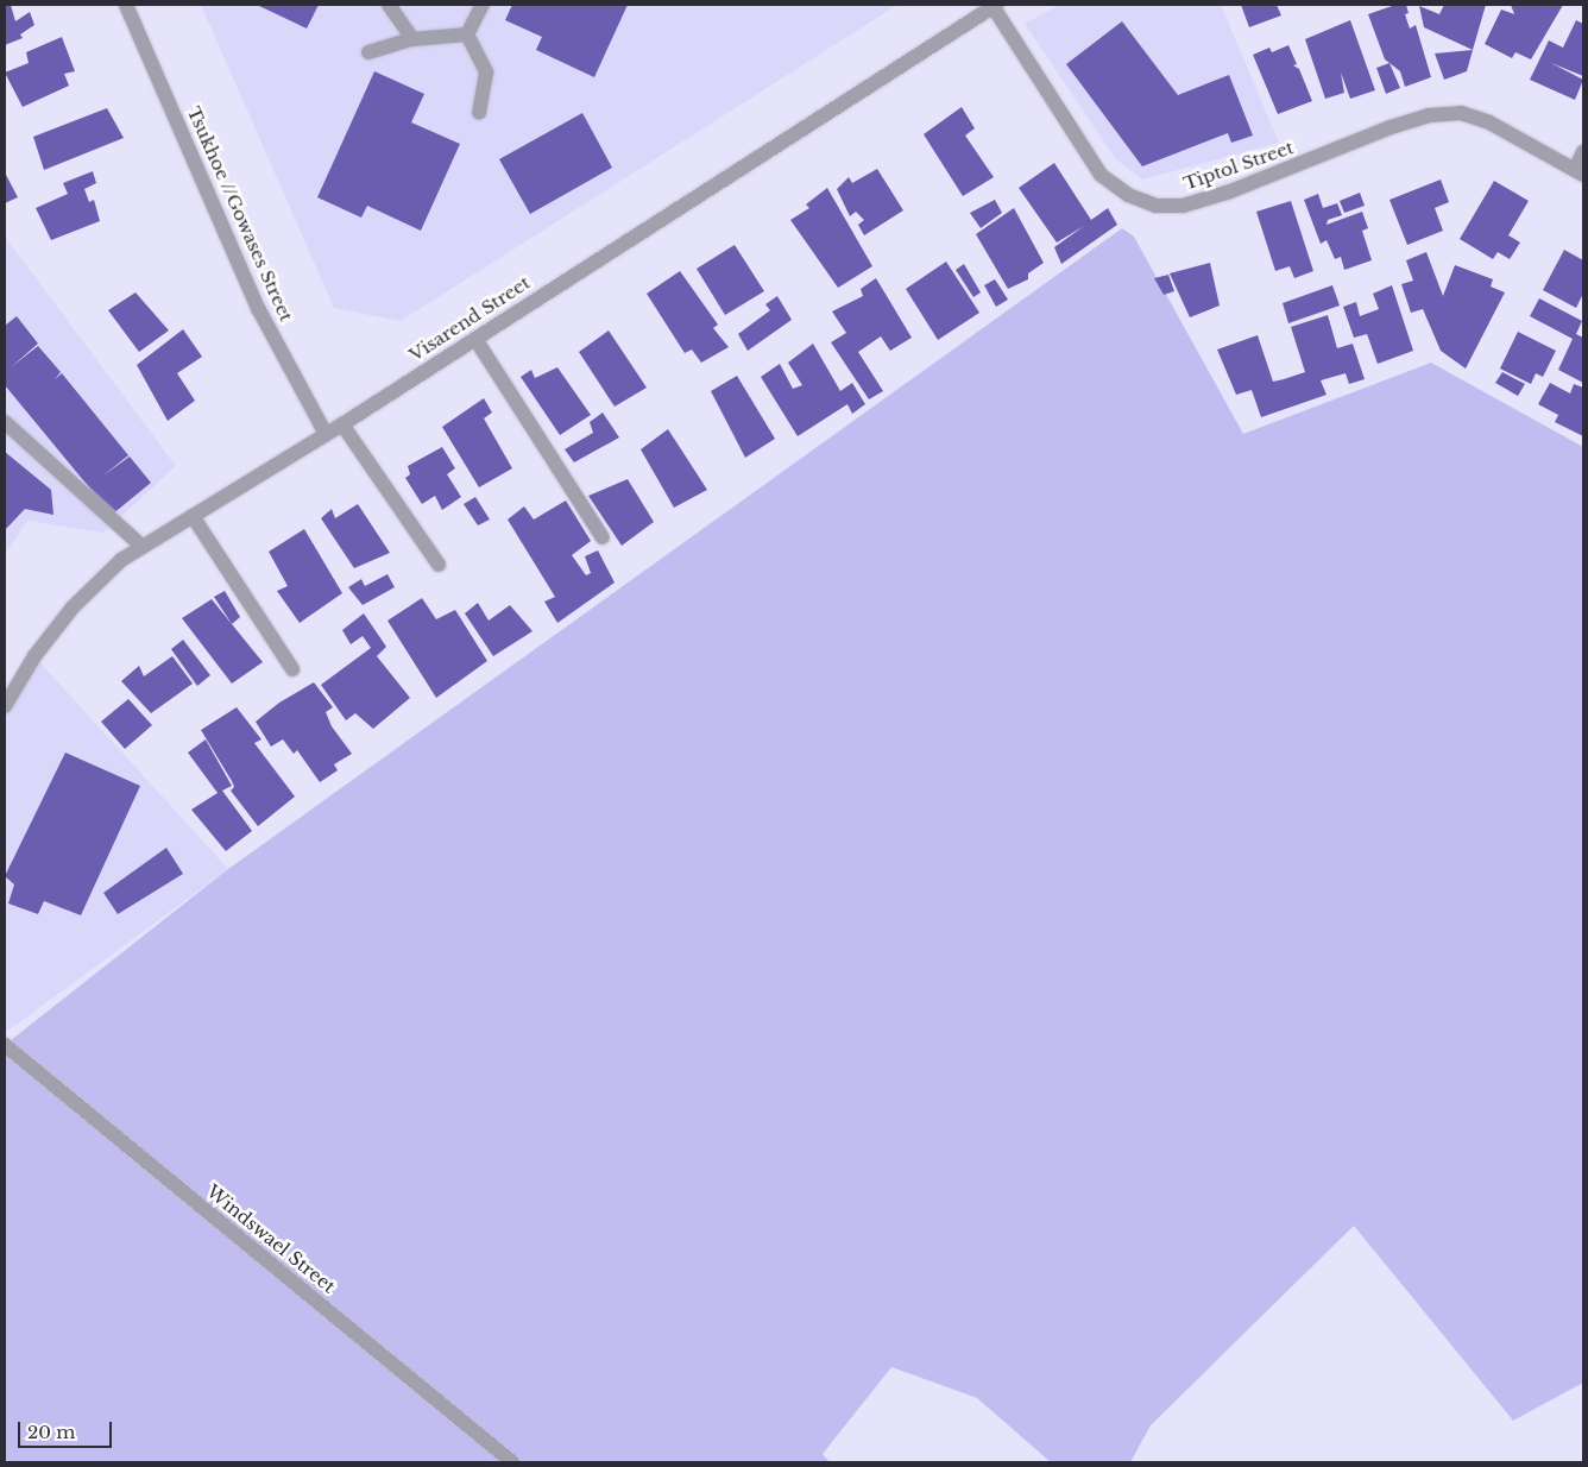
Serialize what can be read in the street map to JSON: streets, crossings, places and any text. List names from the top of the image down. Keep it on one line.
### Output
{"streets":{"street":["Tiptol Street","Tsukhoe //Gowases Street","Visarend Street","Windswael Street"]},"crossings":[["Tiptol Street","Visarend Street"],["Tsukhoe //Gowases Street","Visarend Street"]],"scale_bar":"20 m"}
